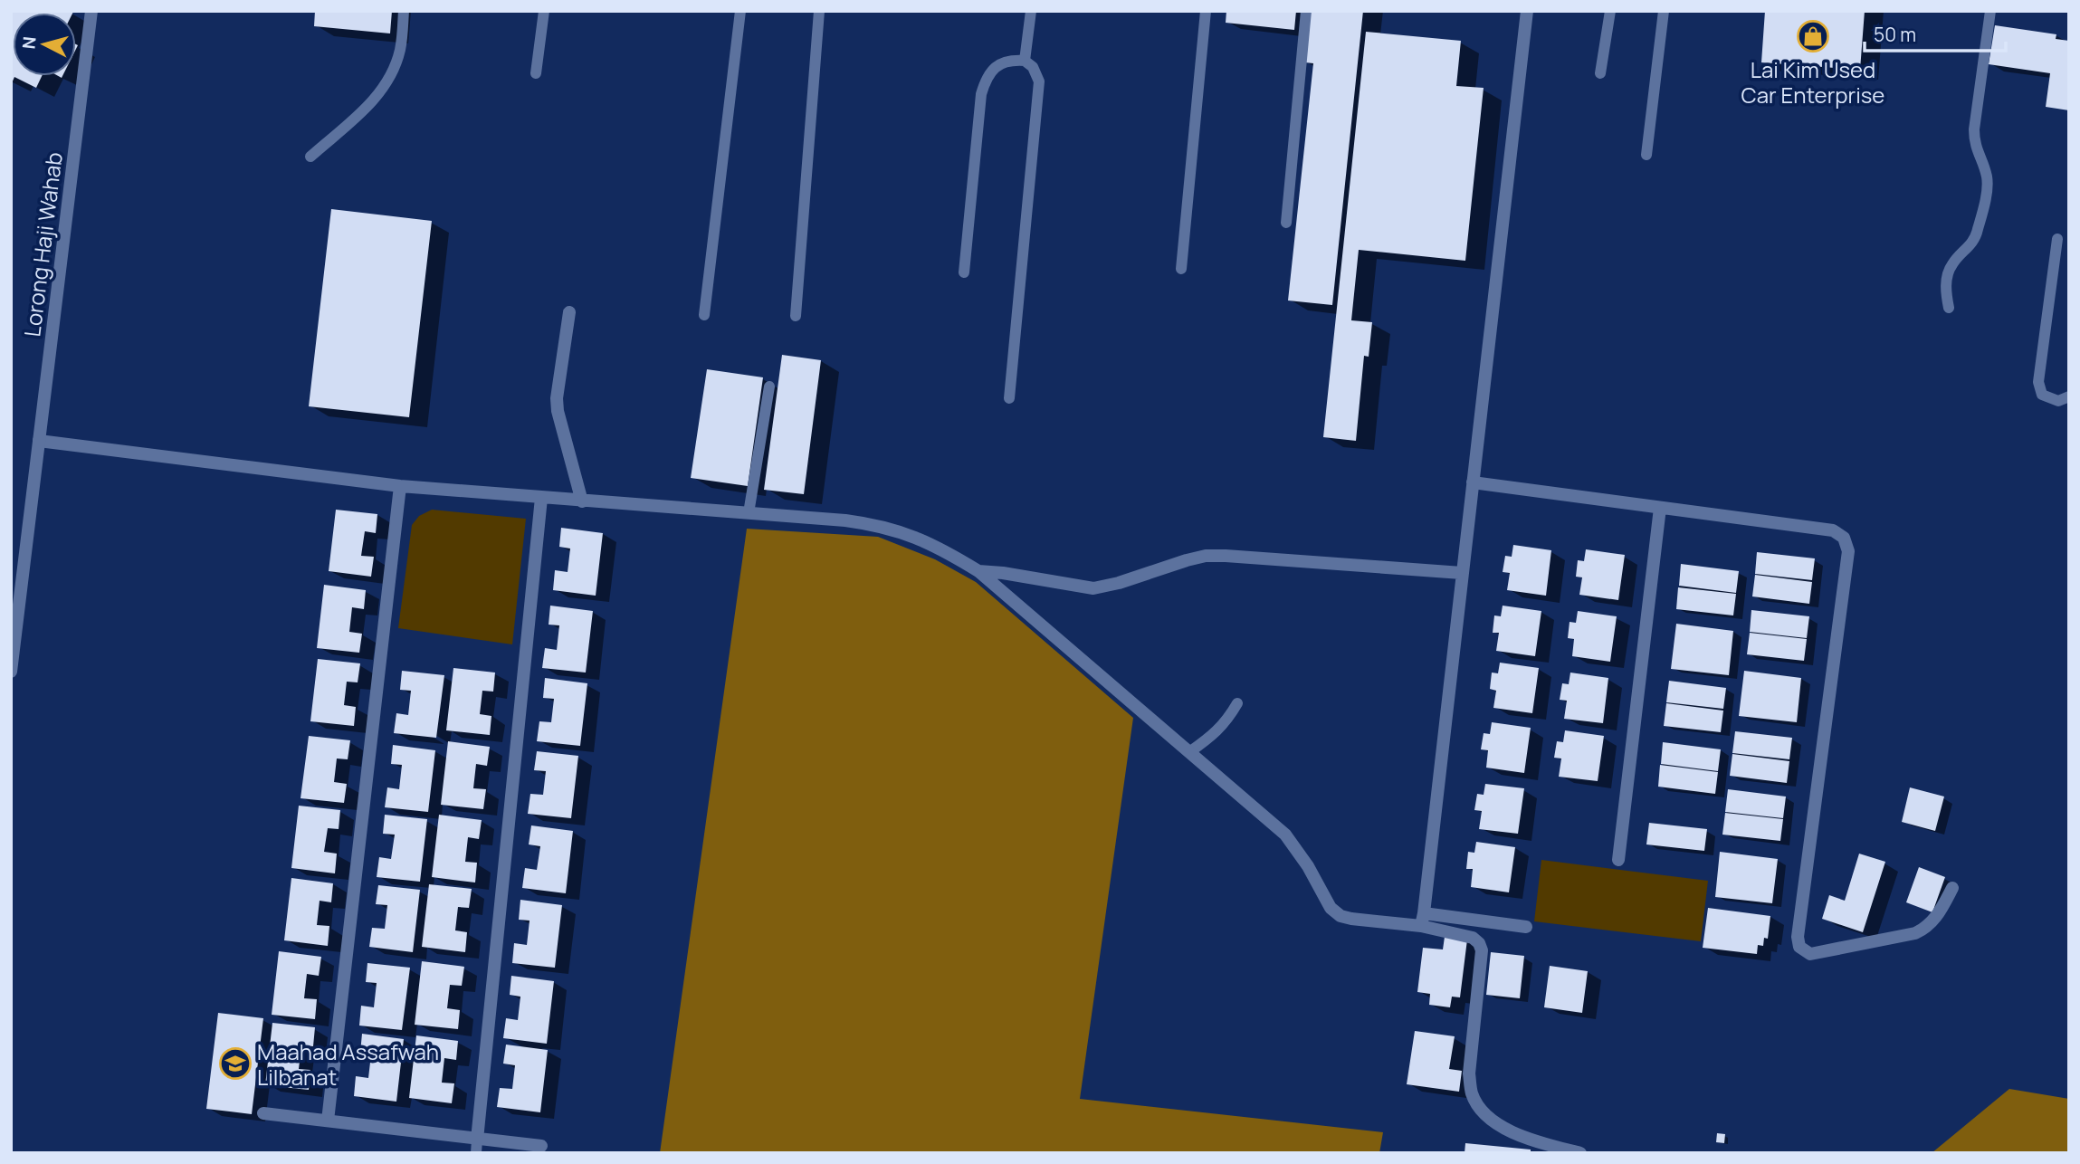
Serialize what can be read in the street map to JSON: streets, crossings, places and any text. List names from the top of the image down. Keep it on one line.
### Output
{"streets":{"street":["Lorong Haji Wahab"]},"places":{"shop":["Lai Kim Used Car Enterprise"],"school or university":["Maahad Assafwah Lilbanat"]},"scale_bar":"50 m","north":"left"}
